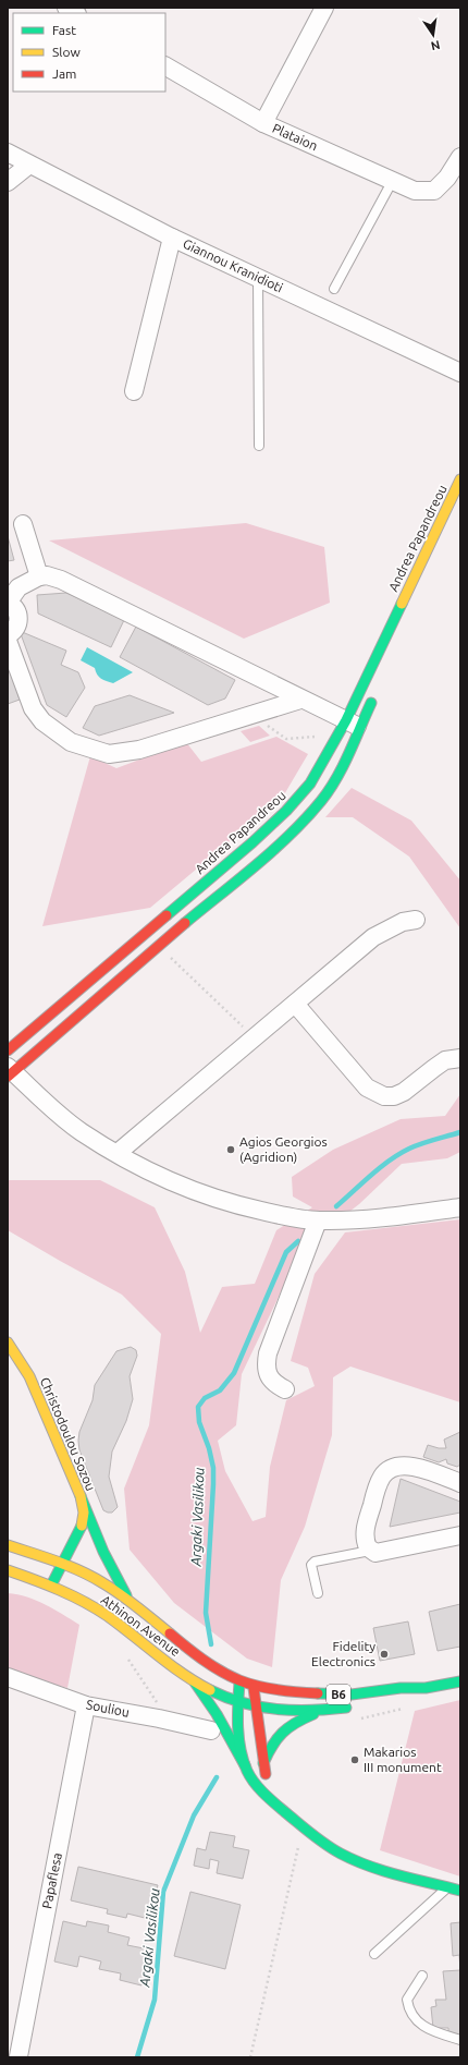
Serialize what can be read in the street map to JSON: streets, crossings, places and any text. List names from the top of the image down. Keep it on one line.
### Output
{"streets":{"street":["Plataion","Giannou Kranidioti","Andrea Papandreou","Christodoulou Sozou","Athinon Avenue","B6","Souliou","Papaflesa"]},"crossings":[["Christodoulou Sozou","Athinon Avenue"],["Athinon Avenue","B6"],["Souliou","Papaflesa"]],"water":["Argaki Vasilikou"],"places":["Agios Georgios (Agridion)","Fidelity Electronics","Makarios III monument"],"legend":["Fast","Slow","Jam"],"north":"bottom"}
